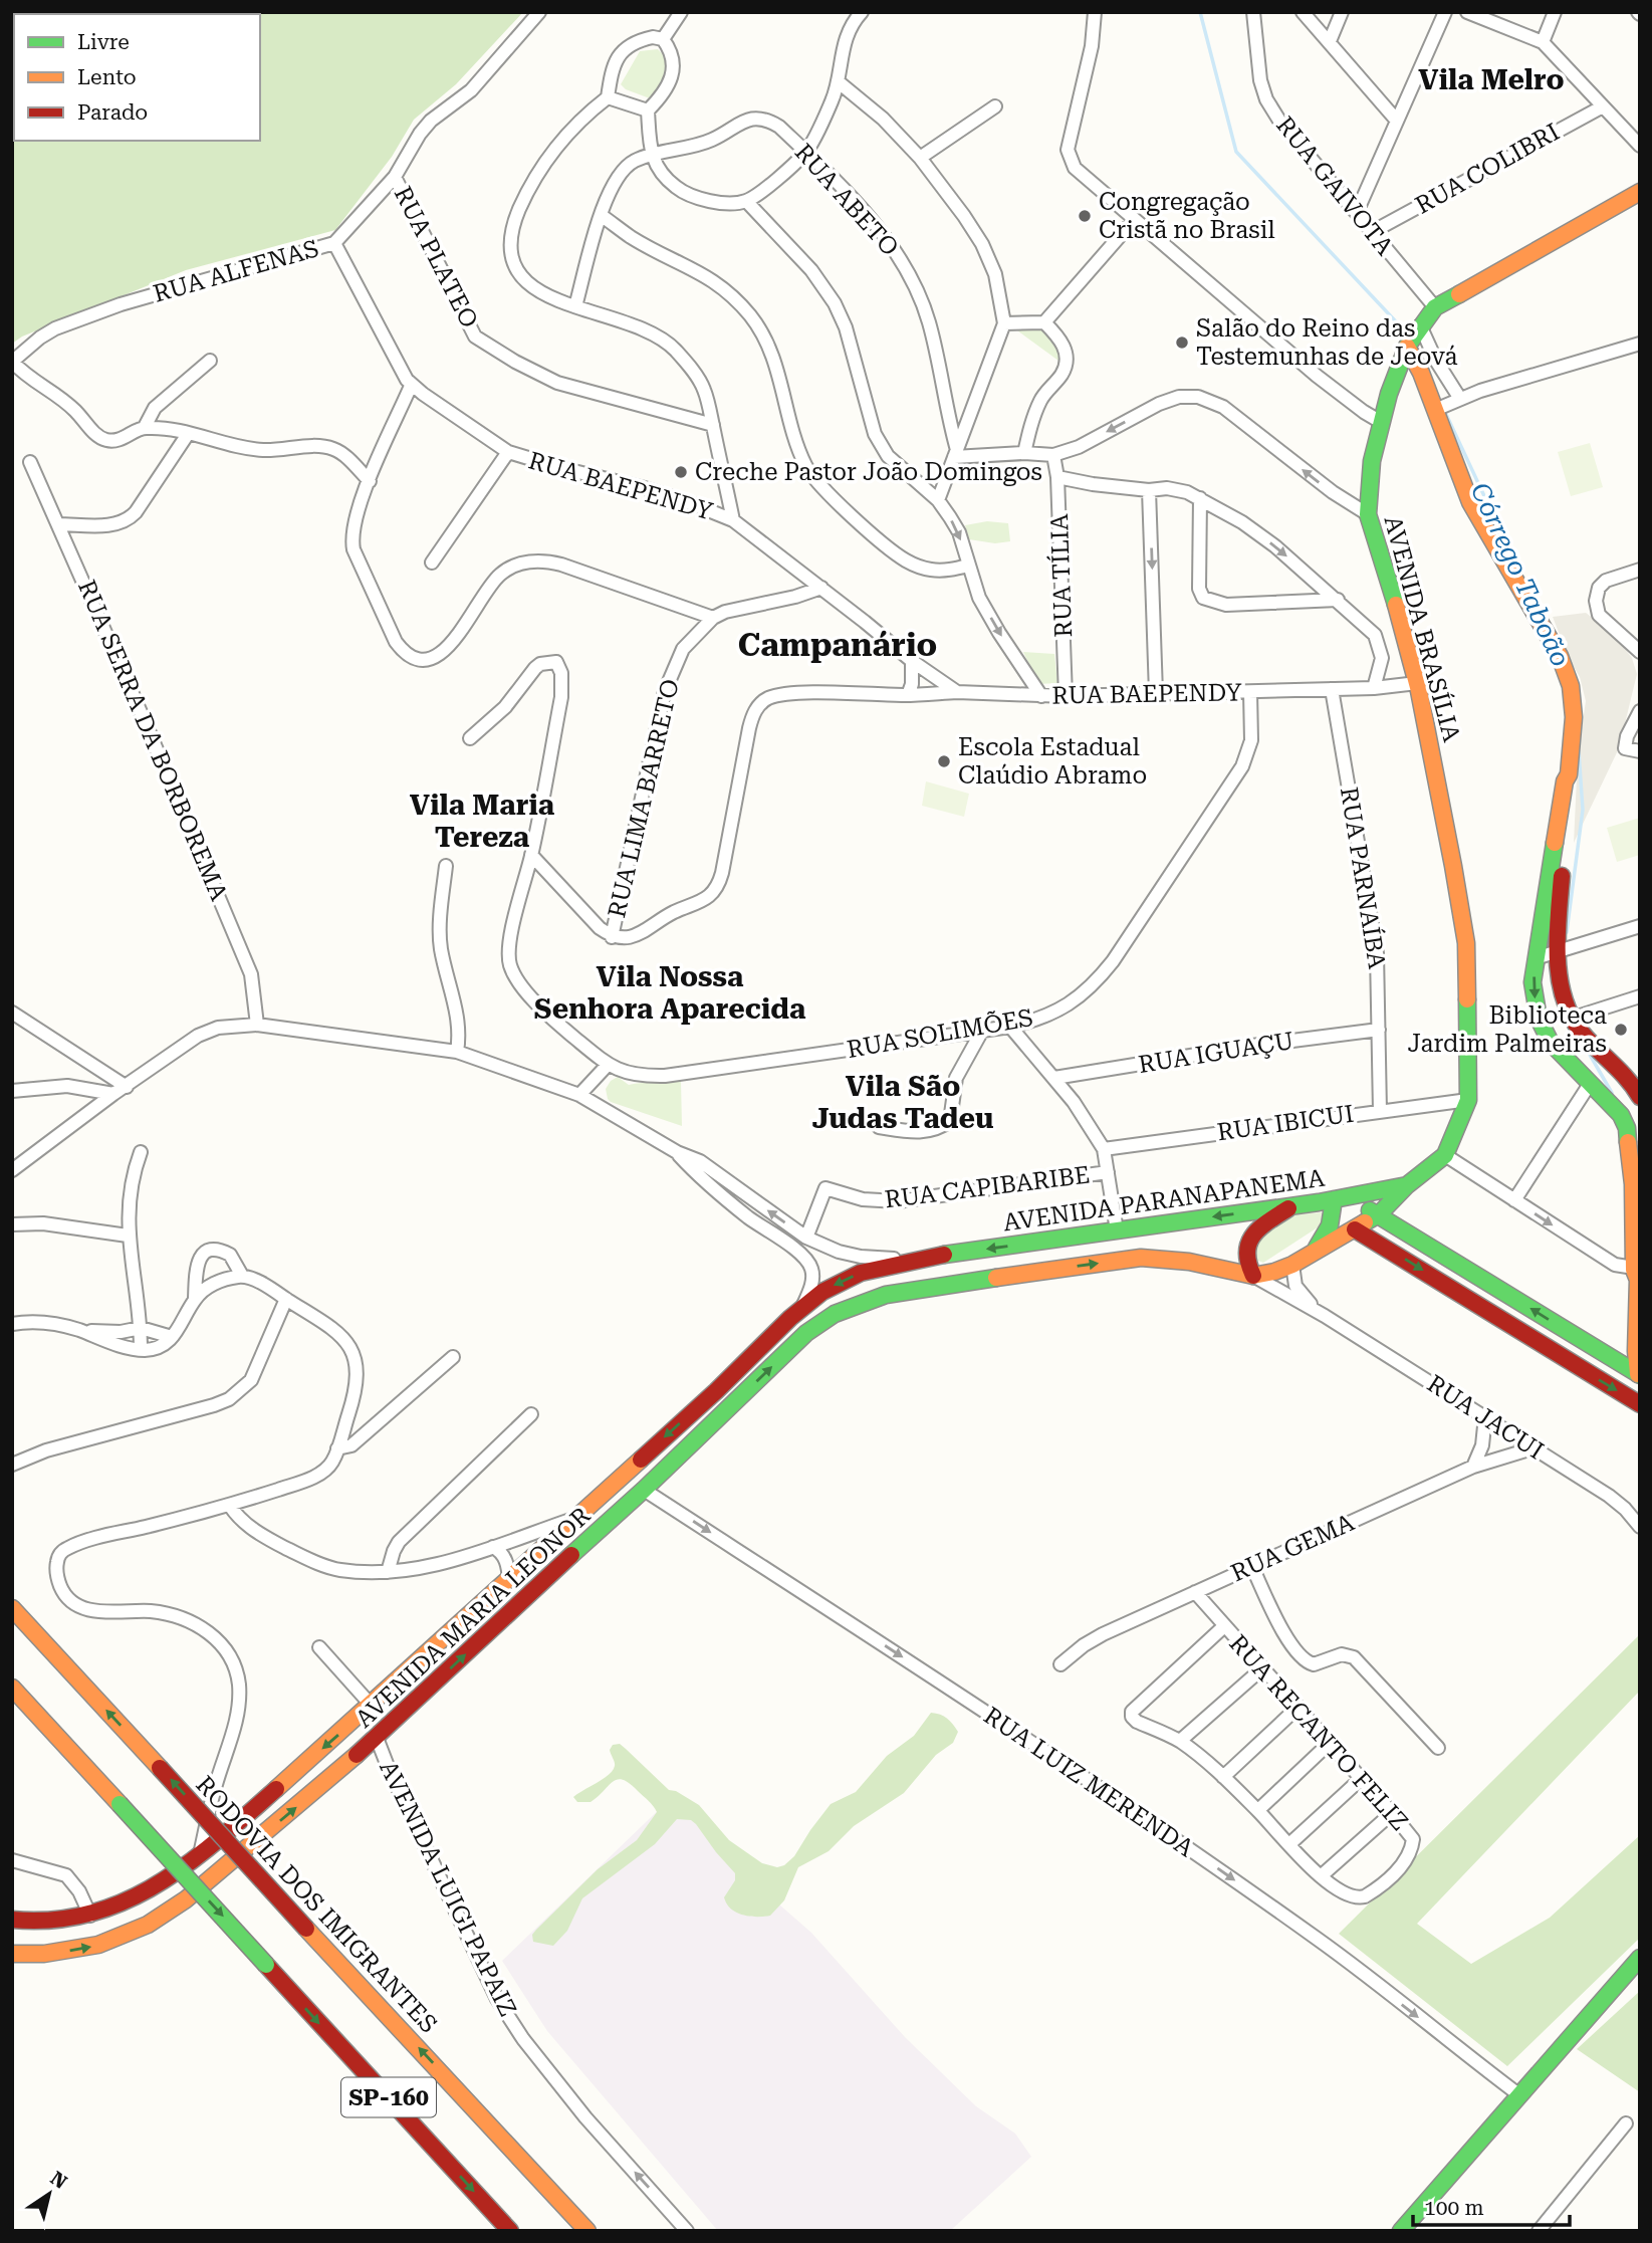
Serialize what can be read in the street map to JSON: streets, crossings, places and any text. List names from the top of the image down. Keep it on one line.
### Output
{"streets":{"main road":["AVENIDA BRASÍLIA","AVENIDA PARANAPANEMA","AVENIDA MARIA LEONOR","RODOVIA DOS IMIGRANTES","SP-160"],"street":["RUA COLIBRI","RUA GAIVOTA","RUA ABETO","RUA PLATEO","RUA ALFENAS","RUA BAEPENDY","RUA TÍLIA","RUA SERRA DA BORBOREMA","RUA LIMA BARRETO","RUA PARNAÍBA","RUA SOLIMÕES","RUA IGUAÇU","RUA IBICUI","RUA CAPIBARIBE","RUA JACUI","RUA GEMA","RUA RECANTO FELIZ","RUA LUIZ MERENDA","AVENIDA LUIGI PAPAIZ"]},"crossings":[["RUA COLIBRI","RUA GAIVOTA"],["RUA GAIVOTA","AVENIDA BRASÍLIA"],["RUA PLATEO","RUA ALFENAS"],["RUA ALFENAS","RUA BAEPENDY"],["RUA BAEPENDY","RUA TÍLIA"],["RUA BAEPENDY","AVENIDA BRASÍLIA"],["RUA BAEPENDY","RUA LIMA BARRETO"],["RUA BAEPENDY","RUA PARNAÍBA"],["RUA BAEPENDY","RUA SOLIMÕES"],["AVENIDA BRASÍLIA","RUA IBICUI"],["AVENIDA BRASÍLIA","AVENIDA PARANAPANEMA"],["RUA SERRA DA BORBOREMA","AVENIDA PARANAPANEMA"],["RUA PARNAÍBA","RUA IGUAÇU"],["RUA PARNAÍBA","RUA IBICUI"],["RUA CAPIBARIBE","AVENIDA PARANAPANEMA"],["AVENIDA PARANAPANEMA","AVENIDA MARIA LEONOR"],["RUA JACUI","RUA GEMA"],["RUA JACUI","AVENIDA MARIA LEONOR"],["RUA GEMA","RUA RECANTO FELIZ"],["AVENIDA MARIA LEONOR","RUA LUIZ MERENDA"],["AVENIDA MARIA LEONOR","AVENIDA LUIGI PAPAIZ"]],"one_way":["AVENIDA PARANAPANEMA","RUA LUIZ MERENDA","AVENIDA LUIGI PAPAIZ"],"districts":["Vila Melro","Campanário","Vila Maria Tereza","Vila Nossa Senhora Aparecida","Vila São Judas Tadeu"],"water":["Córrego Taboão"],"places":["Congregação Cristã no Brasil","Salão do Reino das Testemunhas de Jeová","Creche Pastor João Domingos","Escola Estadual Claúdio Abramo","Biblioteca Jardim Palmeiras"],"legend":["Livre","Lento","Parado"],"scale_bar":"100 m","north":"top right"}
